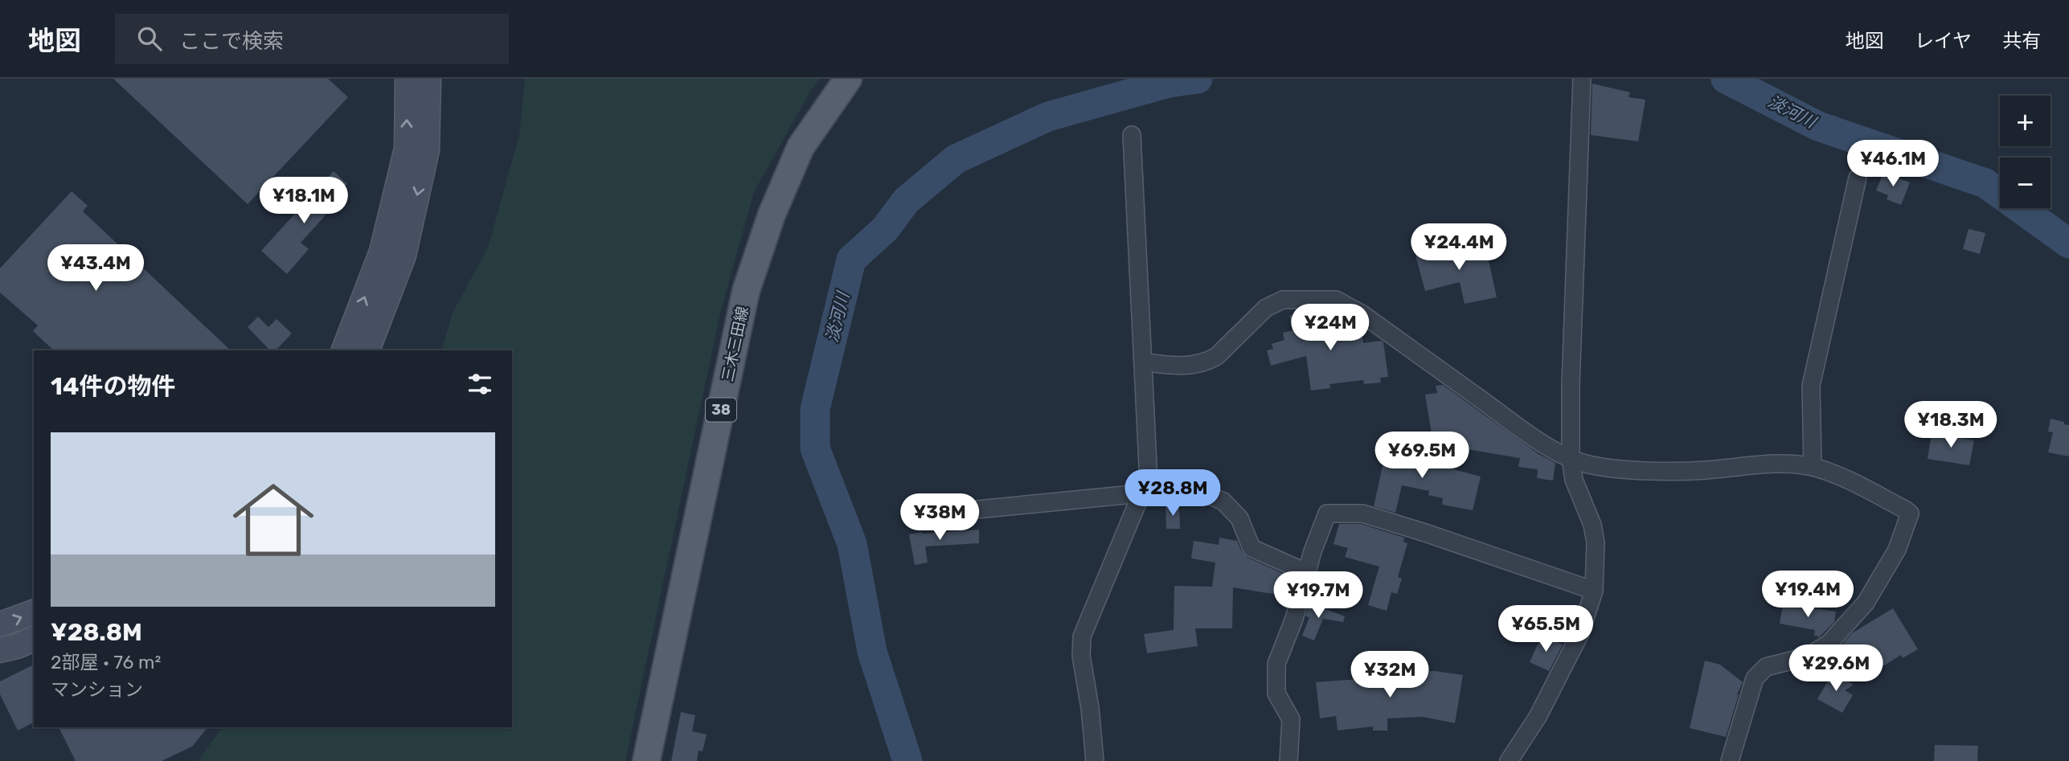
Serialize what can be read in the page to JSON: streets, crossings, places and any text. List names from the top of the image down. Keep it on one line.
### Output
{"streets":{"main road":["三木三田線","38"]},"water":["淡河川"],"page":{"header":"地図","search":"ここで検索","nav":["地図","レイヤ","共有"],"map_buttons":["+","−"],"price":["¥46.1M","¥18.1M","¥24.4M","¥43.4M","¥24M","¥18.3M","¥69.5M","¥28.8M","¥38M","¥19.4M","¥19.7M","¥65.5M","¥29.6M","¥32M"],"heading":"14件の物件","list":[{"name":"¥28.8M","note":"2部屋 · 76 m² · マンション"}]}}
